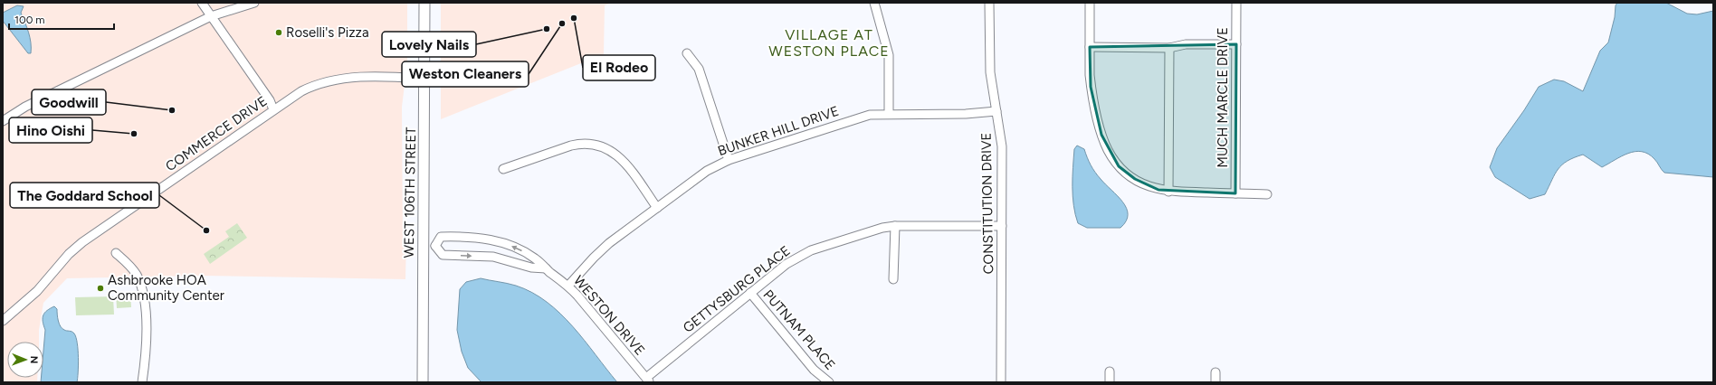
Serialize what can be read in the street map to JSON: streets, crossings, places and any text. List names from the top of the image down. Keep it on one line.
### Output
{"streets":{"street":["MUCH MARCLE DRIVE","BUNKER HILL DRIVE","COMMERCE DRIVE","WEST 106TH STREET","CONSTITUTION DRIVE","GETTYSBURG PLACE","WESTON DRIVE","PUTNAM PLACE"]},"crossings":[["BUNKER HILL DRIVE","CONSTITUTION DRIVE"],["BUNKER HILL DRIVE","WESTON DRIVE"],["COMMERCE DRIVE","WEST 106TH STREET"],["CONSTITUTION DRIVE","GETTYSBURG PLACE"],["GETTYSBURG PLACE","WESTON DRIVE"],["GETTYSBURG PLACE","PUTNAM PLACE"]],"districts":["VILLAGE AT WESTON PLACE"],"places":["El Rodeo","Weston Cleaners","Lovely Nails","Roselli's Pizza","Goodwill","Hino Oishi","The Goddard School","Ashbrooke HOA Community Center"],"scale_bar":"100 m","north":"right"}
